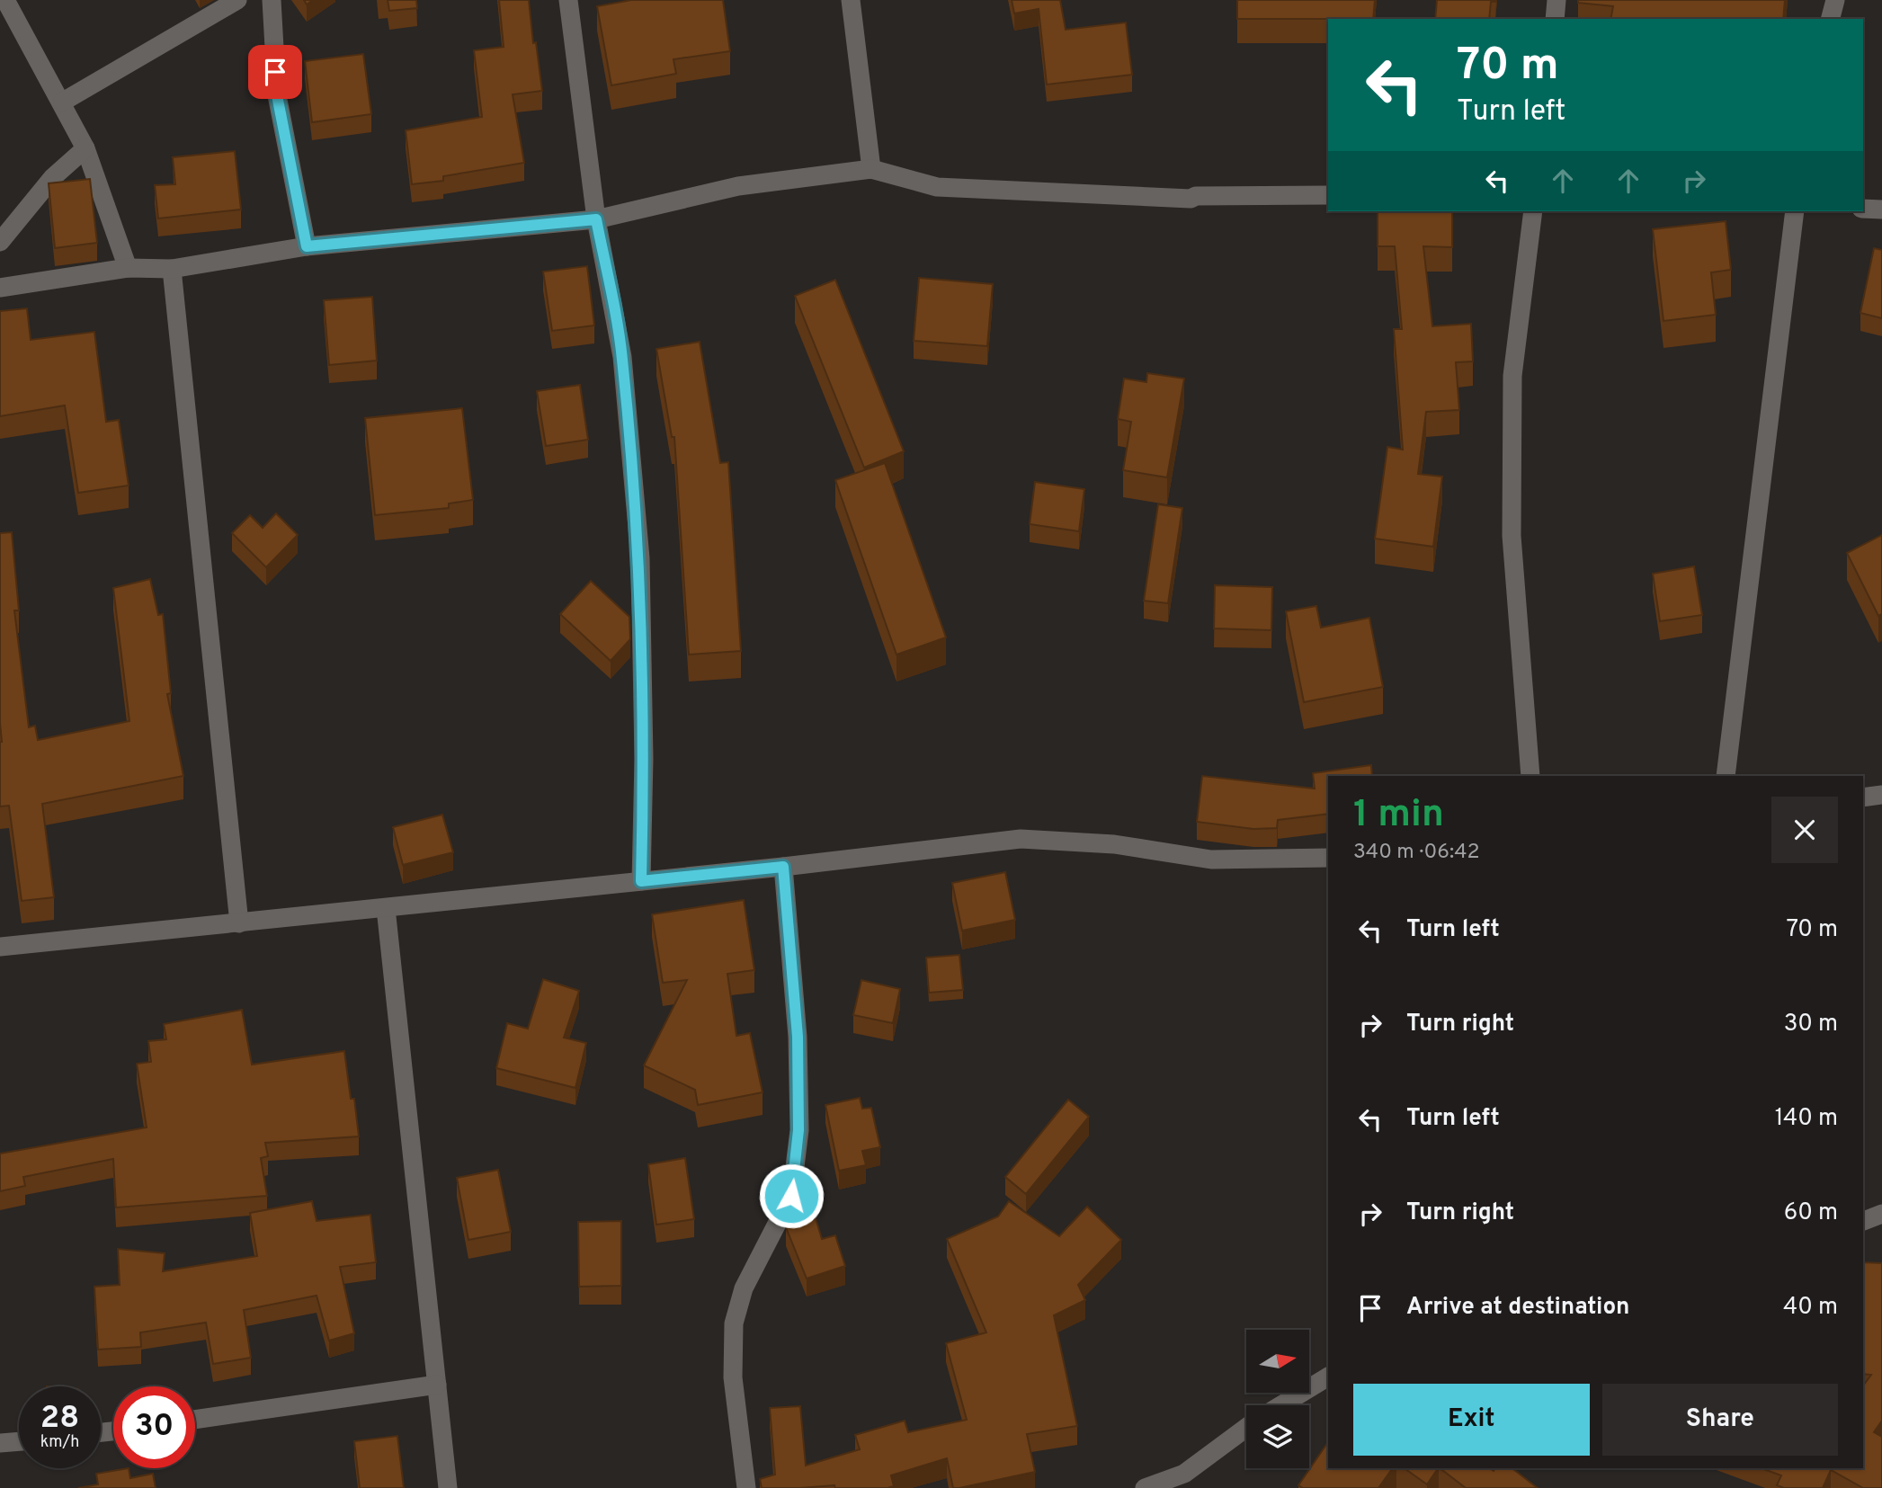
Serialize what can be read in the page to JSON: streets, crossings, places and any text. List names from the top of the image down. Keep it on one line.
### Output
{"north":"right","page":{"turn":["70 m","Turn left"],"heading":["1 min","340 m · 06:42"],"list":[{"name":"Turn left","value":"70 m"},{"name":"Turn right","value":"30 m"},{"name":"Turn left","value":"140 m"},{"name":"Turn right","value":"60 m"},{"name":"Arrive at destination","value":"40 m"}],"buttons":["Exit","Share"],"speed":"28 km/h","limit":"30"}}
